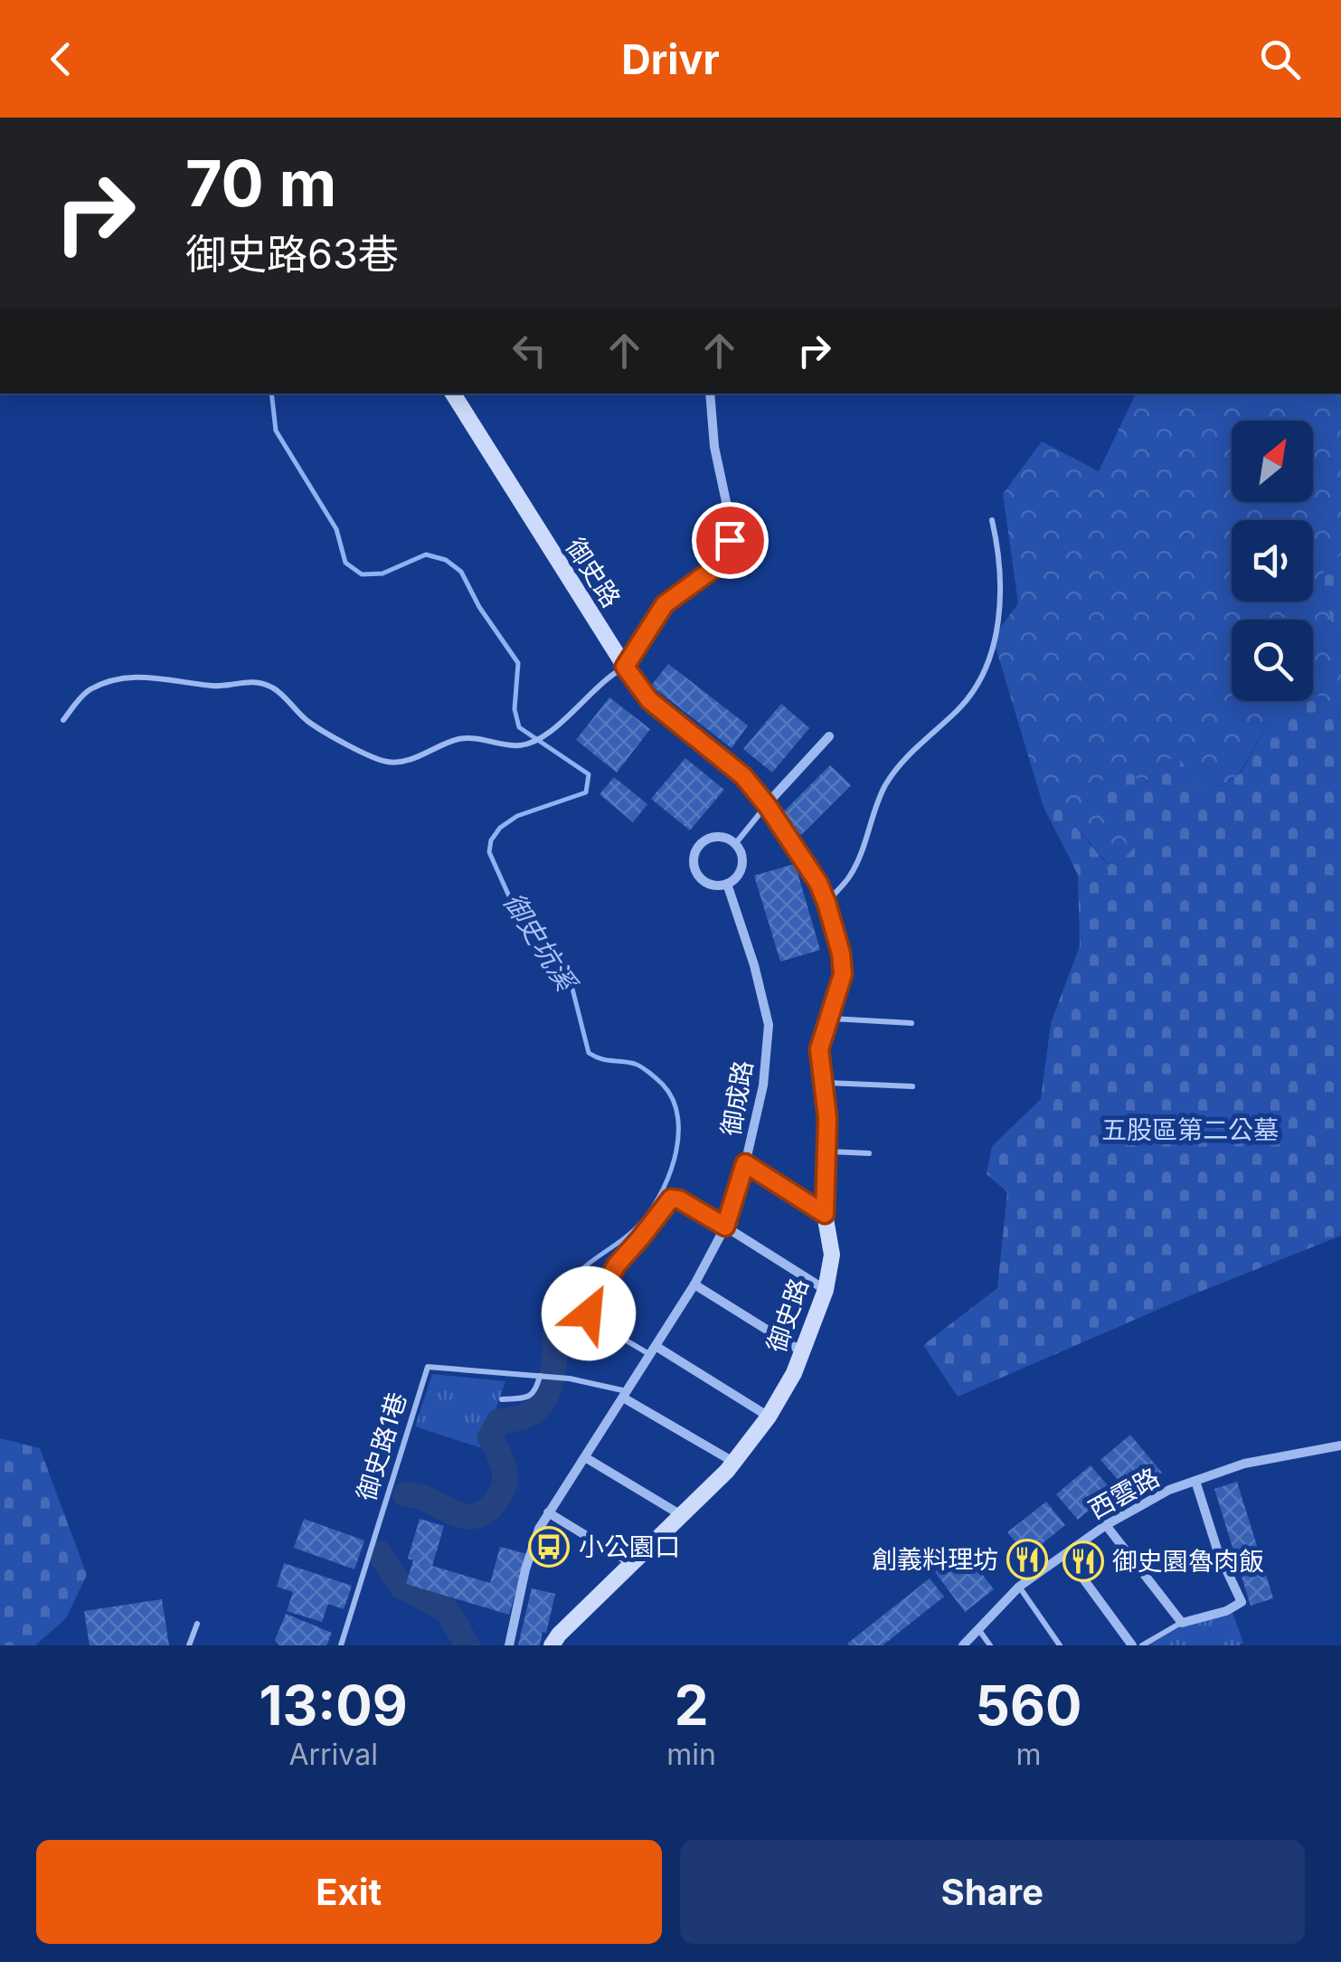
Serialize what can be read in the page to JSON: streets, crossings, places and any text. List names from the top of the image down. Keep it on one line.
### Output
{"streets":{"street":["御史路","御成路","西雲路"],"lane":["御史路1巷"]},"water":["御史坑溪"],"parks":["五股區第二公墓"],"places":{"bus stop":["小公園口"],"restaurant":["創義料理坊","御史園魯肉飯"]},"north":"top right","page":{"header":"Drivr","turn":["70 m","御史路63巷"],"eta":["13:09","Arrival","2","min","560","m"],"buttons":["Exit","Share"]}}
